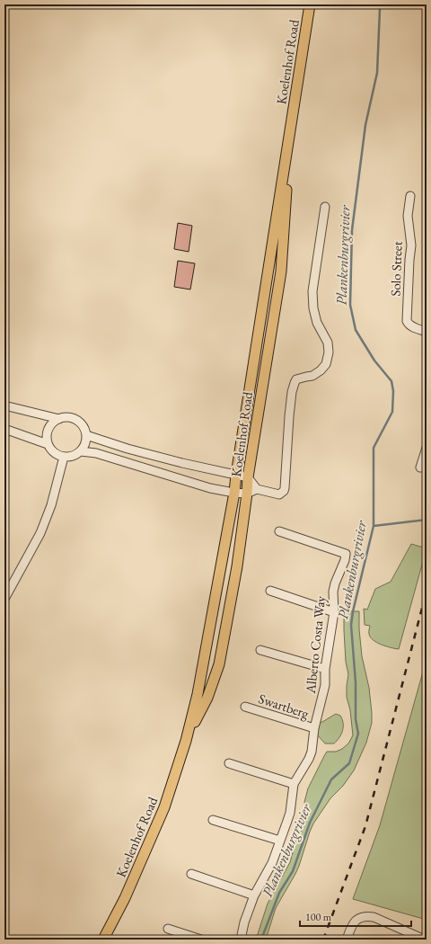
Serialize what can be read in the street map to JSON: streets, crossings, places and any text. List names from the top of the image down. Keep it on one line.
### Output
{"streets":{"main road":["Koelenhof Road"],"street":["Solo Street","Alberto Costa Way","Swartberg"]},"crossings":[["Alberto Costa Way","Swartberg"]],"water":["Plankenburgrivier"],"scale_bar":"100 m"}
